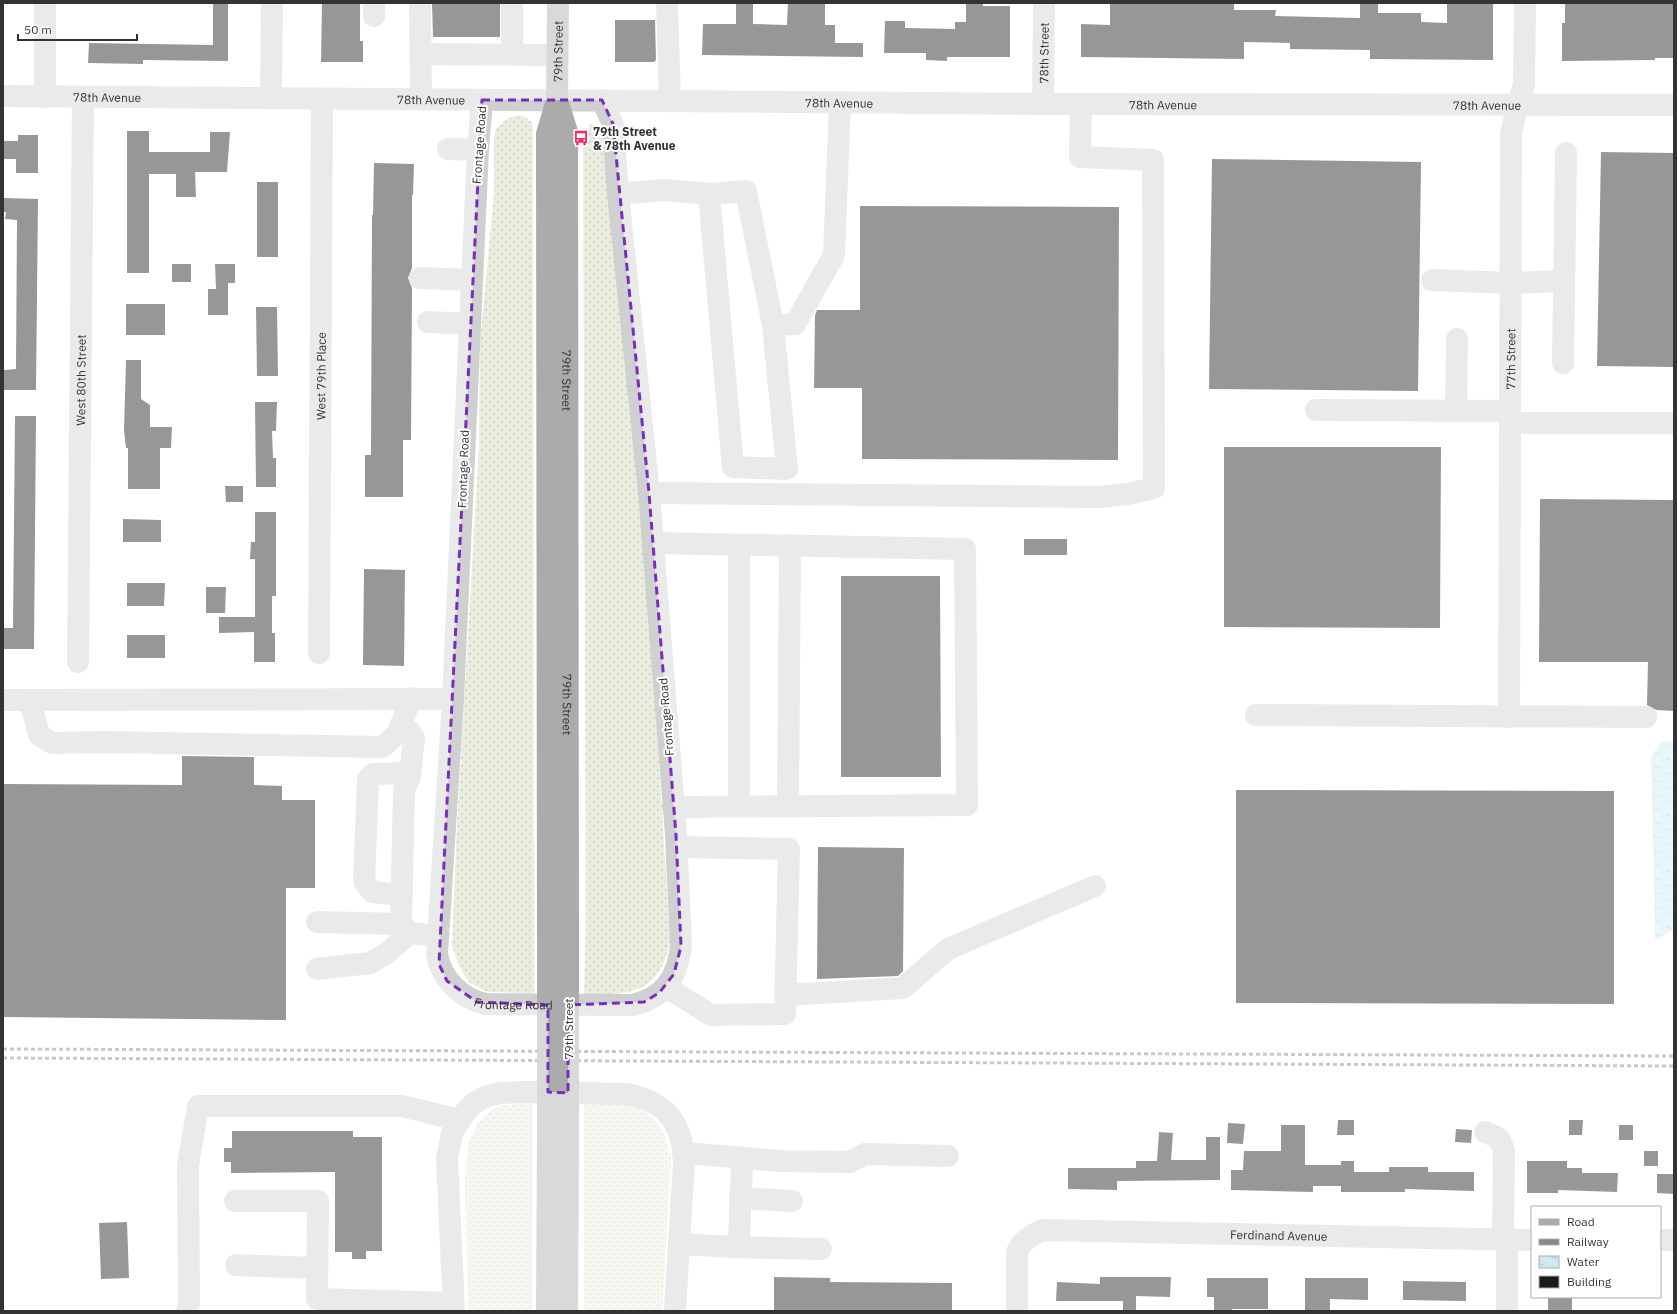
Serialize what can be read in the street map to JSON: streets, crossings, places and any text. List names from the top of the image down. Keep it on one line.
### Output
{"streets":{"main road":["79th Street"],"street":["78th Street","78th Avenue","Frontage Road","77th Street","West 79th Place","West 80th Street","Ferdinand Avenue"]},"crossings":[["79th Street","78th Avenue"],["78th Street","78th Avenue"],["78th Avenue","Frontage Road"],["78th Avenue","77th Street"],["78th Avenue","West 79th Place"],["78th Avenue","West 80th Street"]],"places":{"bus stop":["79th Street & 78th Avenue"]},"legend":["Road","Railway","Water","Building"],"scale_bar":"50 m"}
